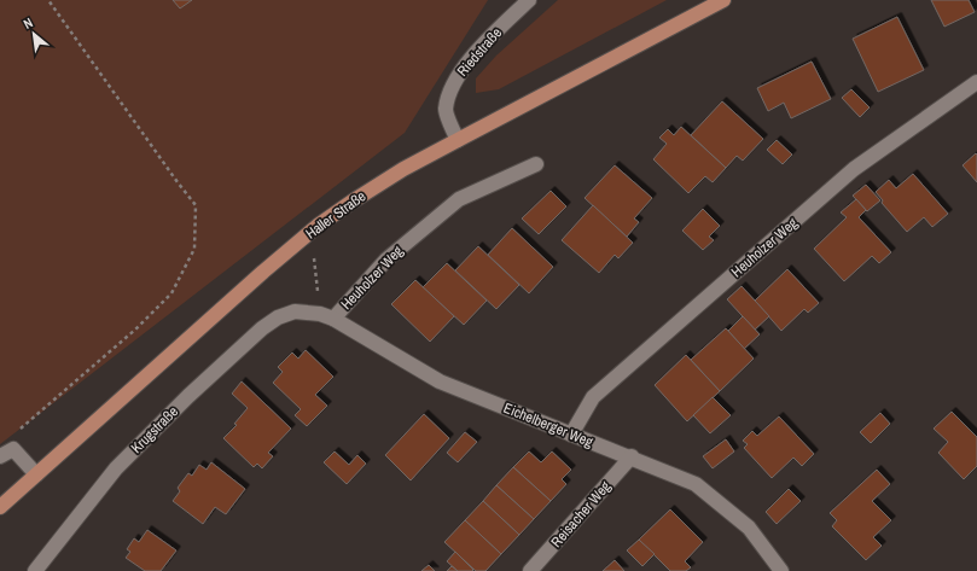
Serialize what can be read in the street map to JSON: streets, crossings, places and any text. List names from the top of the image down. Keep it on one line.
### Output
{"streets":{"main road":["Haller Straße"],"street":["Riedstraße","Heuholzer Weg","Eichelberger Weg","Krugstraße","Reisacher Weg"]},"crossings":[["Riedstraße","Haller Straße"],["Heuholzer Weg","Eichelberger Weg"],["Eichelberger Weg","Krugstraße"],["Eichelberger Weg","Reisacher Weg"]],"north":"top left"}
